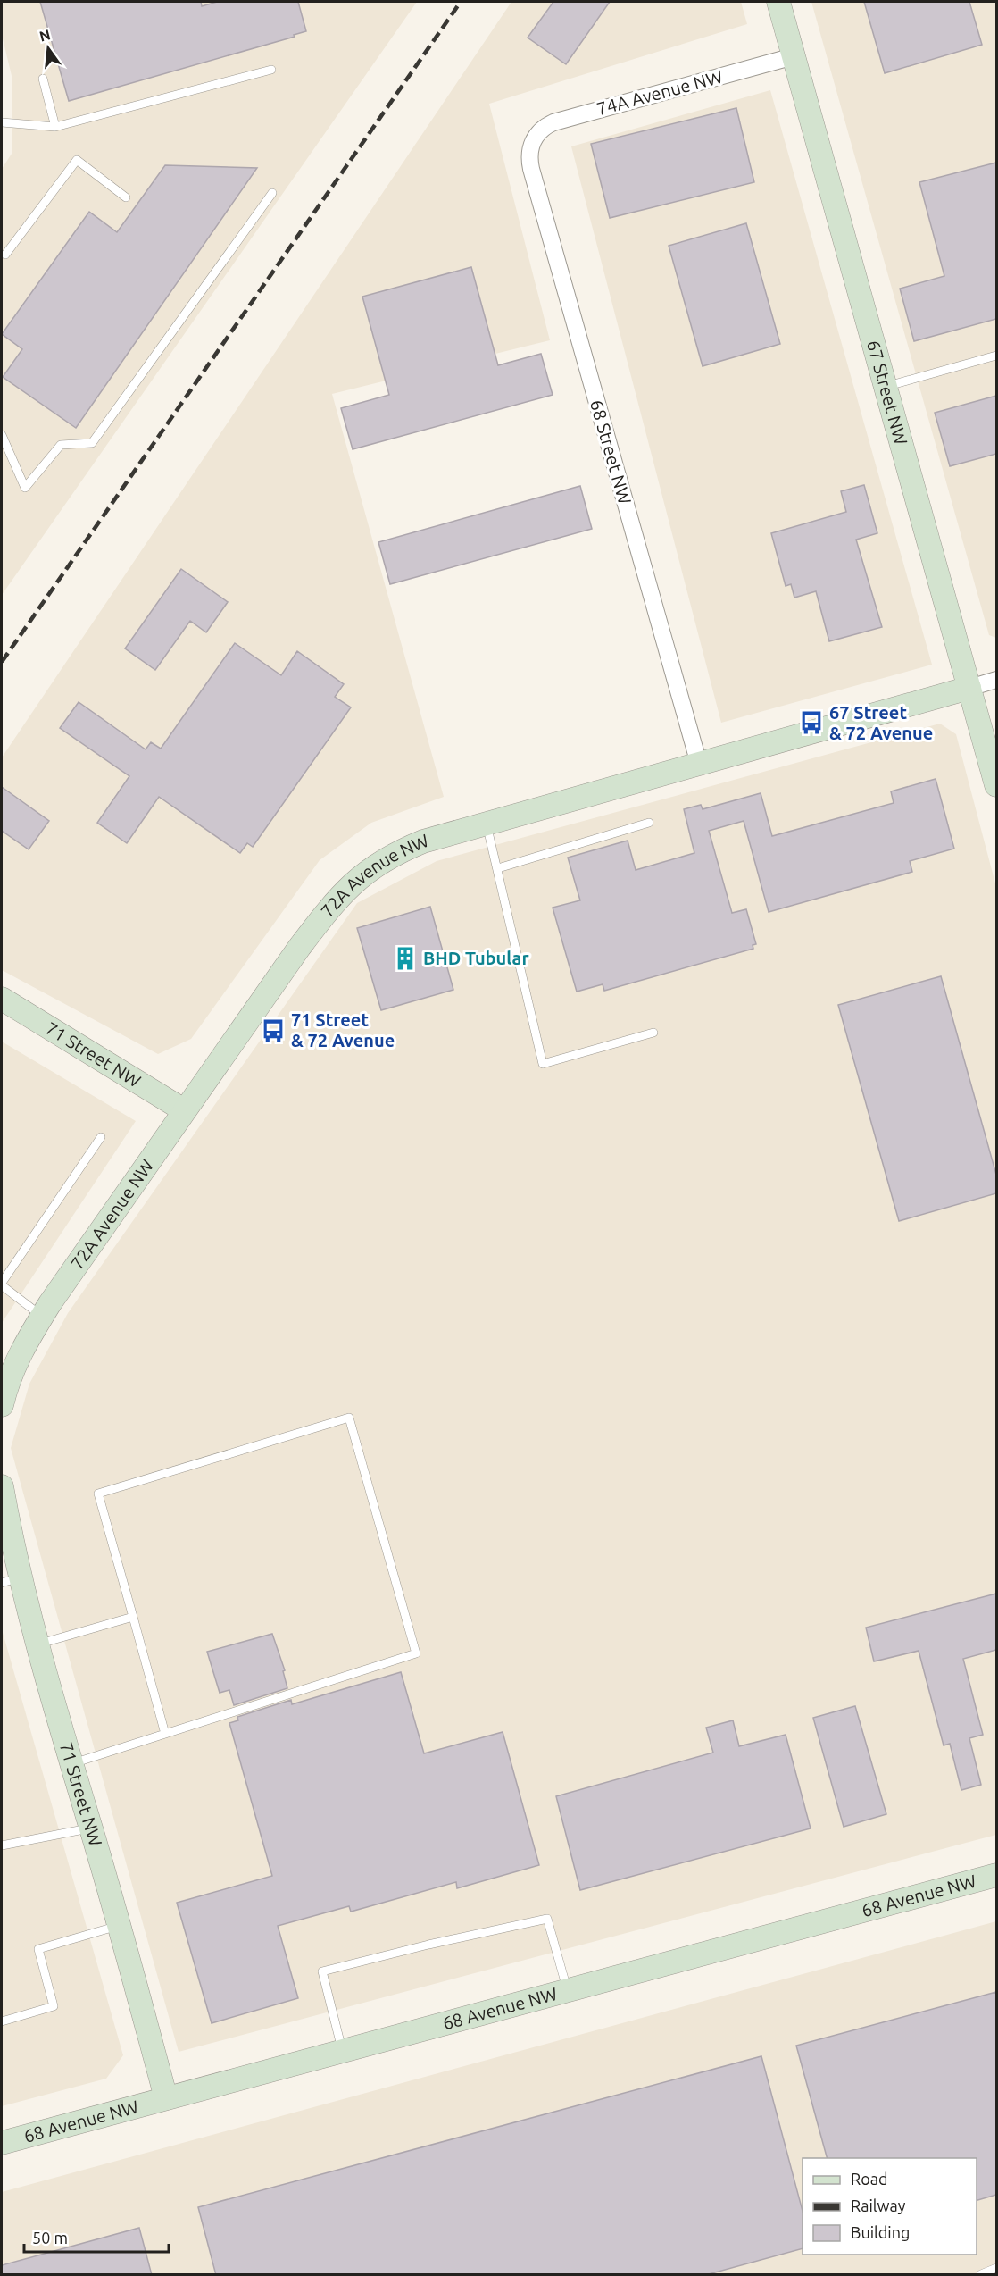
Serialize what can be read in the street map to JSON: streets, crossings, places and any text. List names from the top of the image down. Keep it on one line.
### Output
{"streets":{"street":["74A Avenue NW","67 Street NW","68 Street NW","72A Avenue NW","71 Street NW","68 Avenue NW"]},"crossings":[["74A Avenue NW","67 Street NW"],["74A Avenue NW","68 Street NW"],["67 Street NW","72A Avenue NW"],["68 Street NW","72A Avenue NW"],["72A Avenue NW","71 Street NW"],["71 Street NW","68 Avenue NW"]],"places":{"bus stop":["67 Street & 72 Avenue","71 Street & 72 Avenue"],"building":["BHD Tubular"]},"legend":["Road","Railway","Building"],"scale_bar":"50 m","north":"top"}
